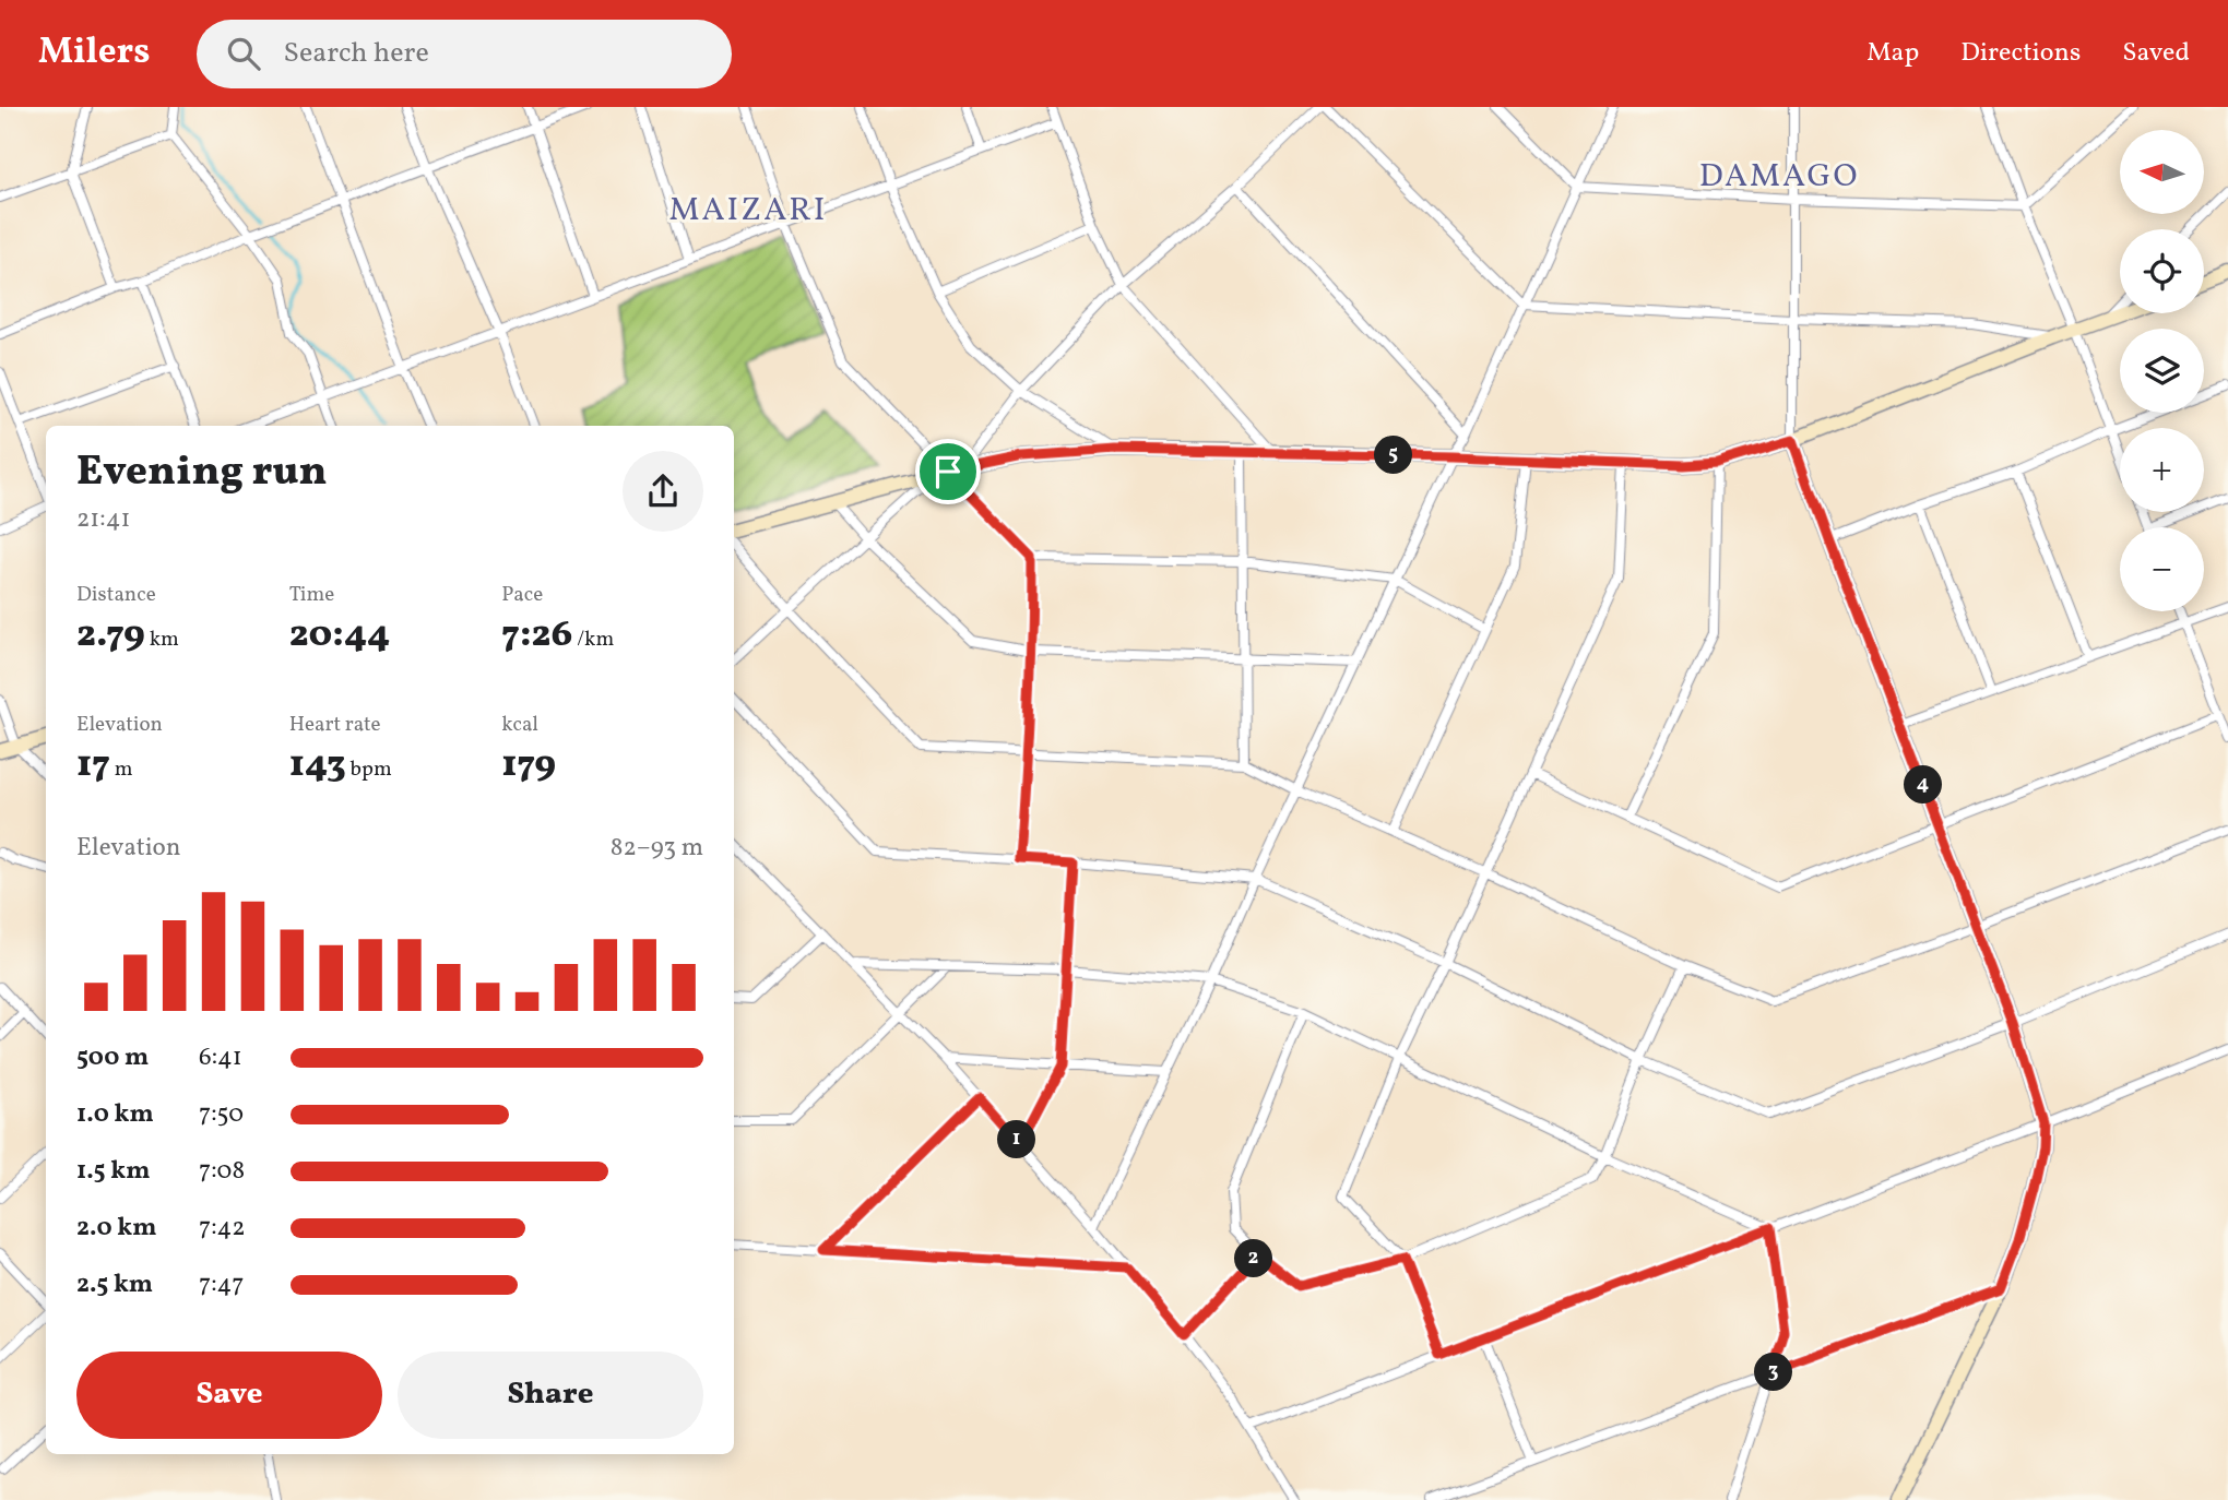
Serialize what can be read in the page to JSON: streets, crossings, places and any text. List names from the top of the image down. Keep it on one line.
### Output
{"districts":["DAMAGO","MAIZARI"],"north":"left","page":{"header":"Milers","search":"Search here","nav":["Map","Directions","Saved"],"map_buttons":["+","−"],"heading":["Evening run","21:41"],"pins":["5","4","1","2","3"],"stats":[["Distance","2.79 km"],["Time","20:44"],["Pace","7:26 /km"],["Elevation","17 m"],["Heart rate","143 bpm"],["kcal","179"]],"chart":["Elevation","82–93 m"],"list":[{"name":"500 m","note":"6:41"},{"name":"1.0 km","note":"7:50"},{"name":"1.5 km","note":"7:08"},{"name":"2.0 km","note":"7:42"},{"name":"2.5 km","note":"7:47"}],"buttons":["Save","Share"]}}
